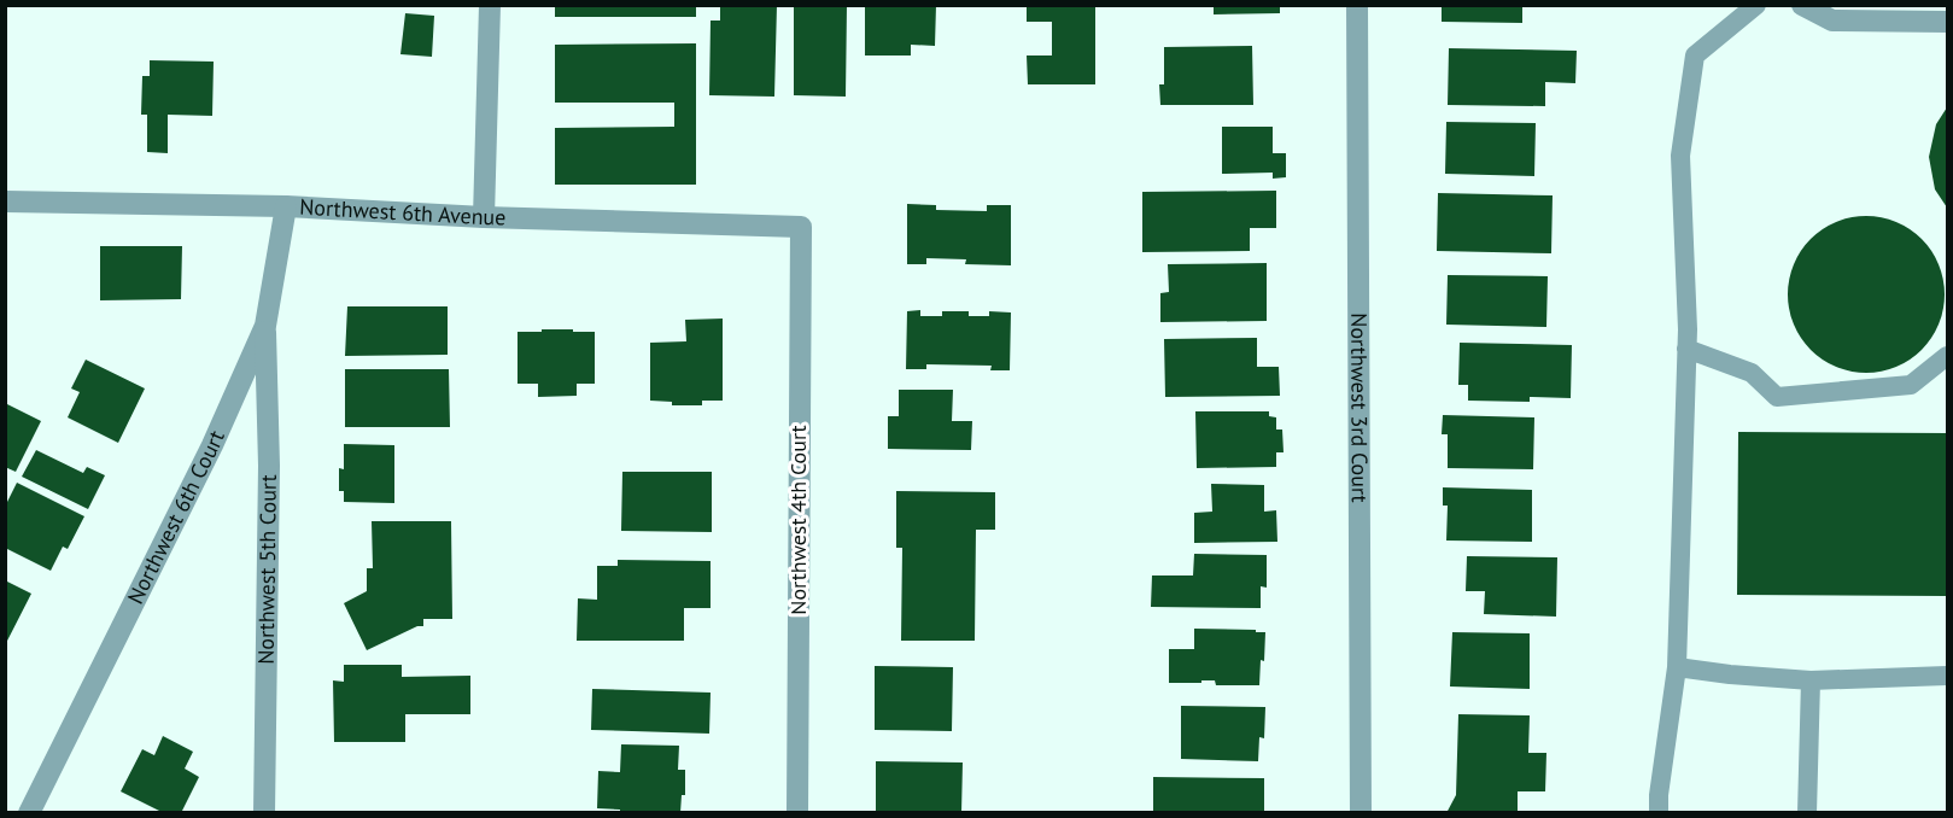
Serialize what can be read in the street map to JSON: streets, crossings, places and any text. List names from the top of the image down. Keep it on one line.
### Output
{"streets":{"street":["Northwest 6th Avenue","Northwest 3rd Court","Northwest 6th Court","Northwest 4th Court","Northwest 5th Court"]},"crossings":[["Northwest 6th Avenue","Northwest 6th Court"],["Northwest 6th Avenue","Northwest 4th Court"],["Northwest 6th Court","Northwest 5th Court"]]}
